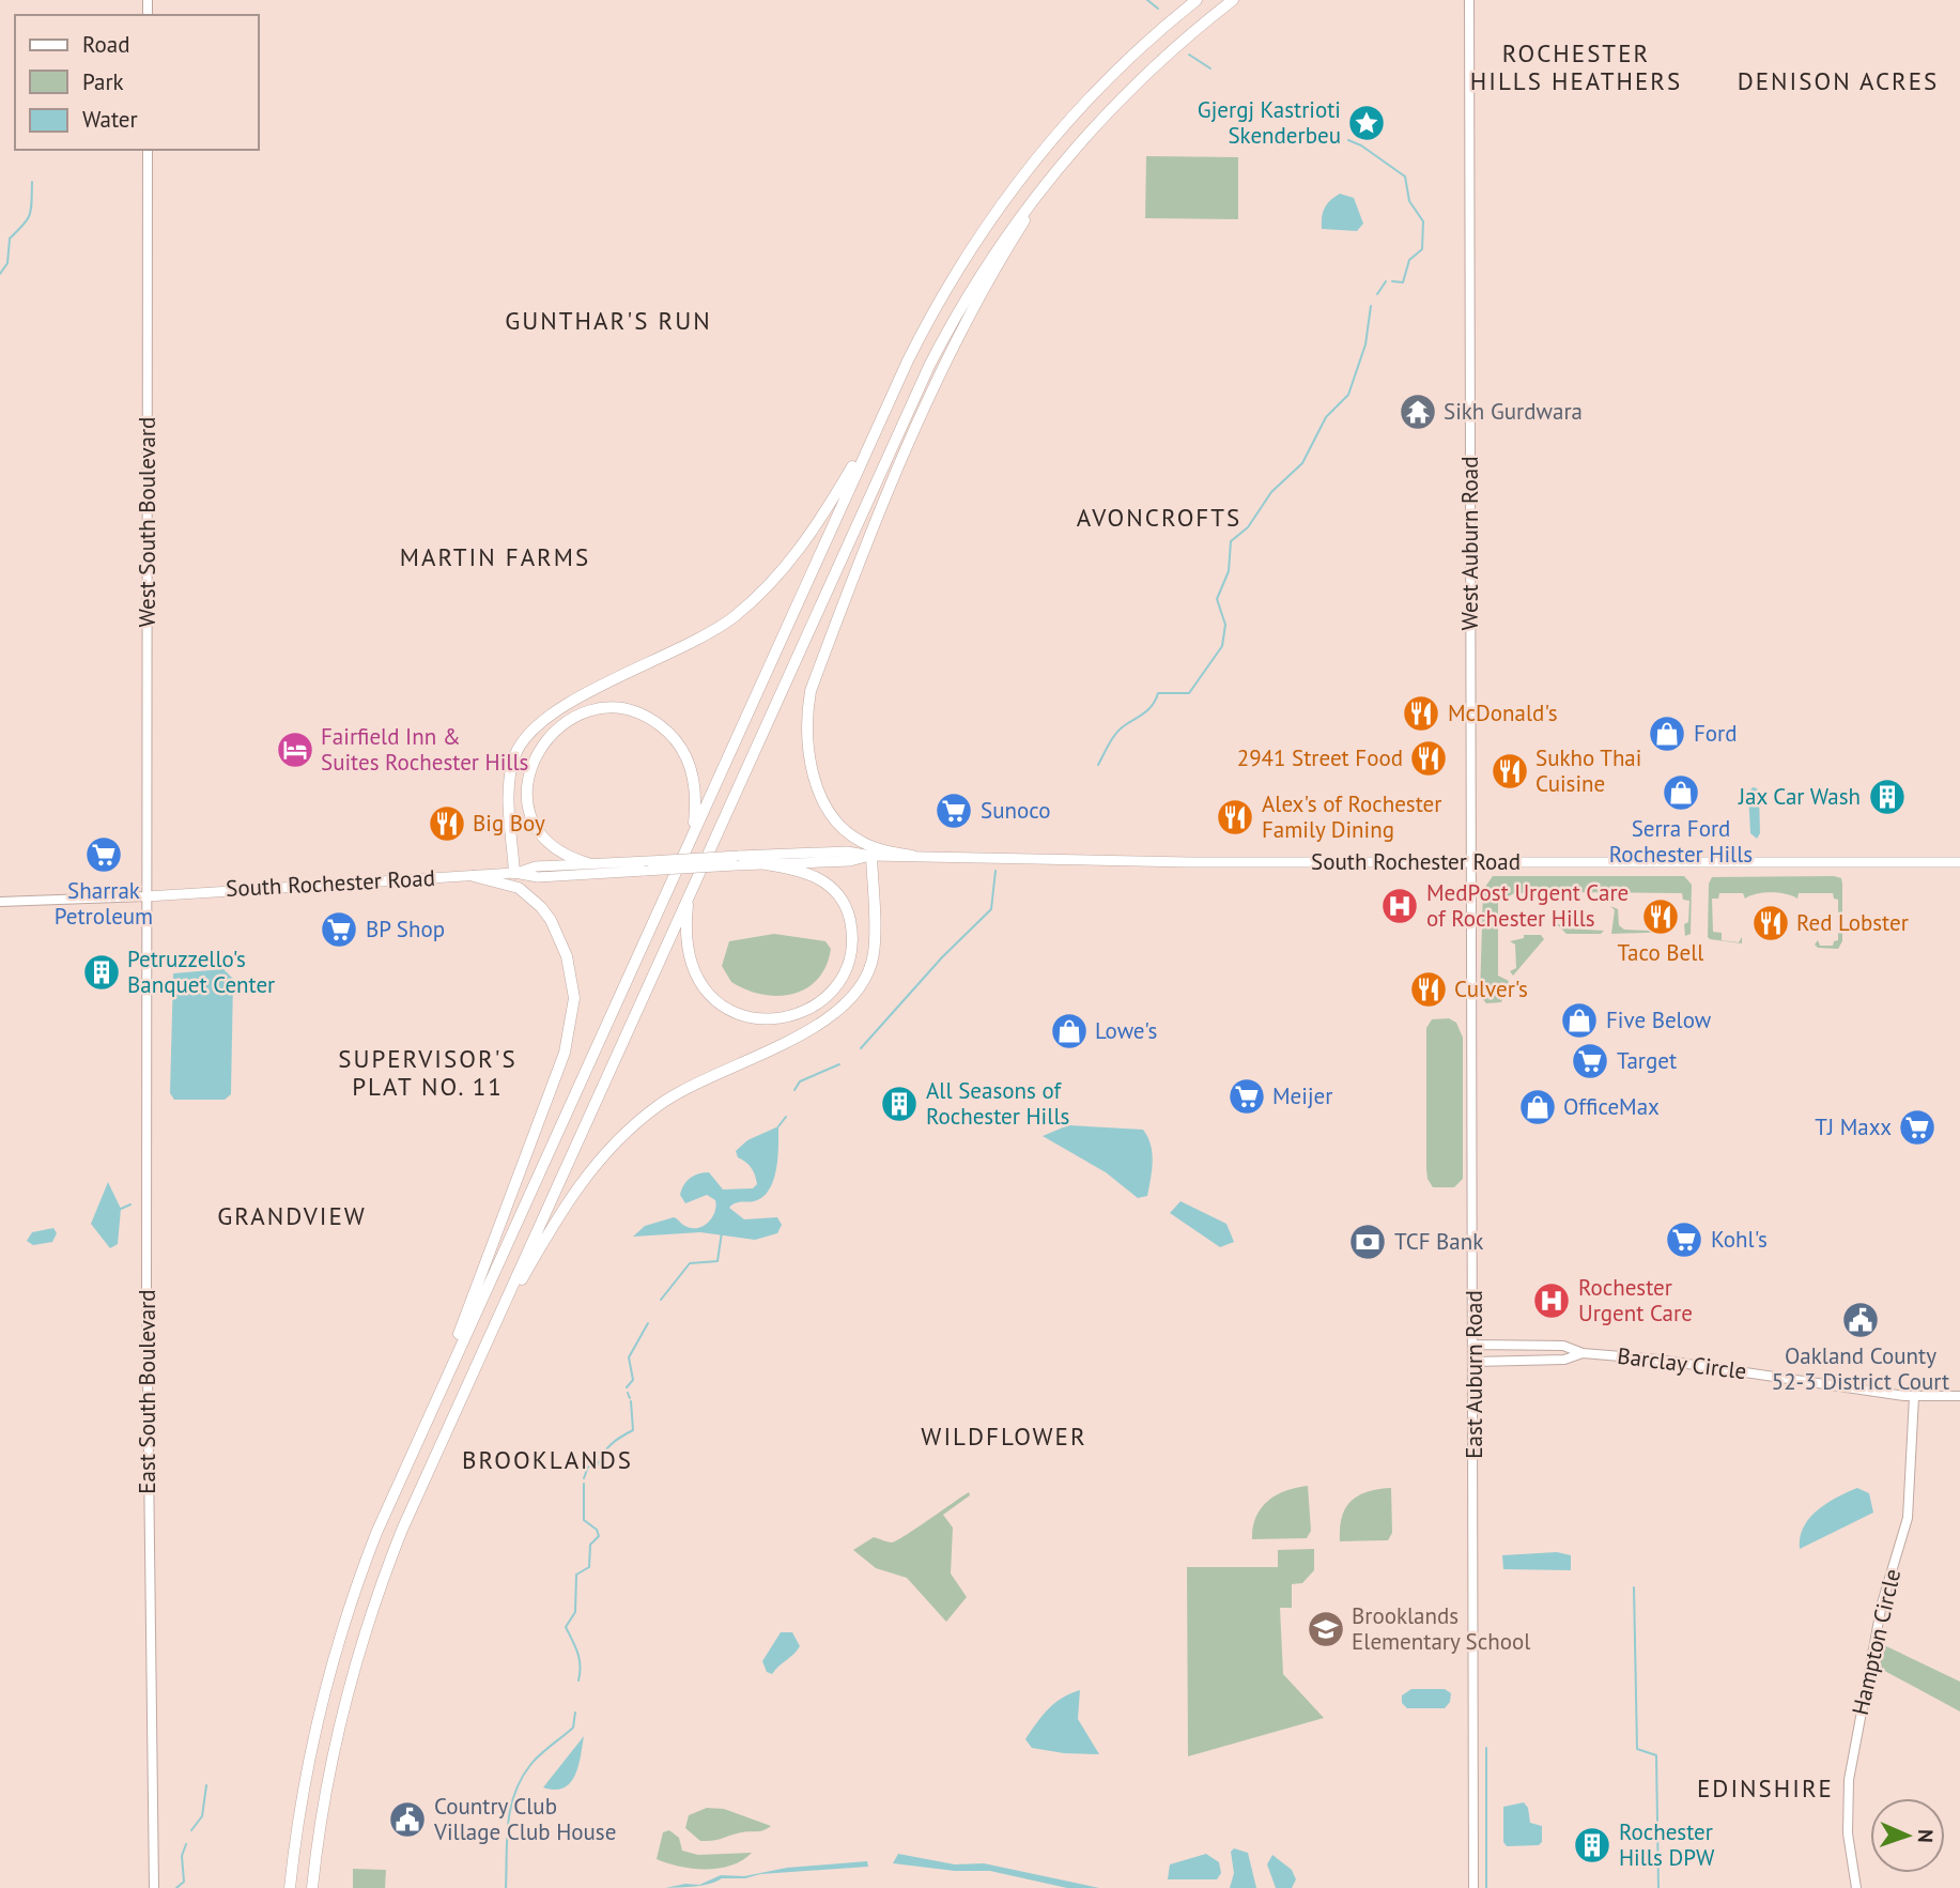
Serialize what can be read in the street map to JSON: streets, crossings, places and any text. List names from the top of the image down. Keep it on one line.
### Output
{"streets":{"main road":["South Rochester Road"],"street":["West South Boulevard","West Auburn Road","Barclay Circle","East Auburn Road","East South Boulevard","Hampton Circle"]},"crossings":[["West South Boulevard","South Rochester Road"],["West South Boulevard","East South Boulevard"],["West Auburn Road","South Rochester Road"],["West Auburn Road","East Auburn Road"],["South Rochester Road","East Auburn Road"],["South Rochester Road","East South Boulevard"],["Barclay Circle","East Auburn Road"],["Barclay Circle","Hampton Circle"]],"districts":["ROCHESTER HILLS HEATHERS","DENISON ACRES","GUNTHAR'S RUN","AVONCROFTS","MARTIN FARMS","SUPERVISOR'S PLAT NO. 11","GRANDVIEW","WILDFLOWER","BROOKLANDS","EDINSHIRE"],"places":{"place":["Gjergj Kastrioti Skenderbeu"],"temple":["Sikh Gurdwara"],"restaurant":["McDonald's","2941 Street Food","Sukho Thai Cuisine","Alex's of Rochester Family Dining","Big Boy","Taco Bell","Red Lobster","Culver's"],"shop":["Ford","Serra Ford Rochester Hills","Five Below","Lowe's","OfficeMax"],"hotel":["Fairfield Inn & Suites Rochester Hills"],"building":["Jax Car Wash","Petruzzello's Banquet Center","All Seasons of Rochester Hills","Rochester Hills DPW"],"supermarket":["Sunoco","Sharrak Petroleum","BP Shop","Target","Meijer","TJ Maxx","Kohl's"],"hospital":["MedPost Urgent Care of Rochester Hills","Rochester Urgent Care"],"bank":["TCF Bank"],"public building":["Oakland County 52-3 District Court","Country Club Village Club House"],"school or university":["Brooklands Elementary School"]},"legend":["Road","Park","Water"],"north":"right"}
